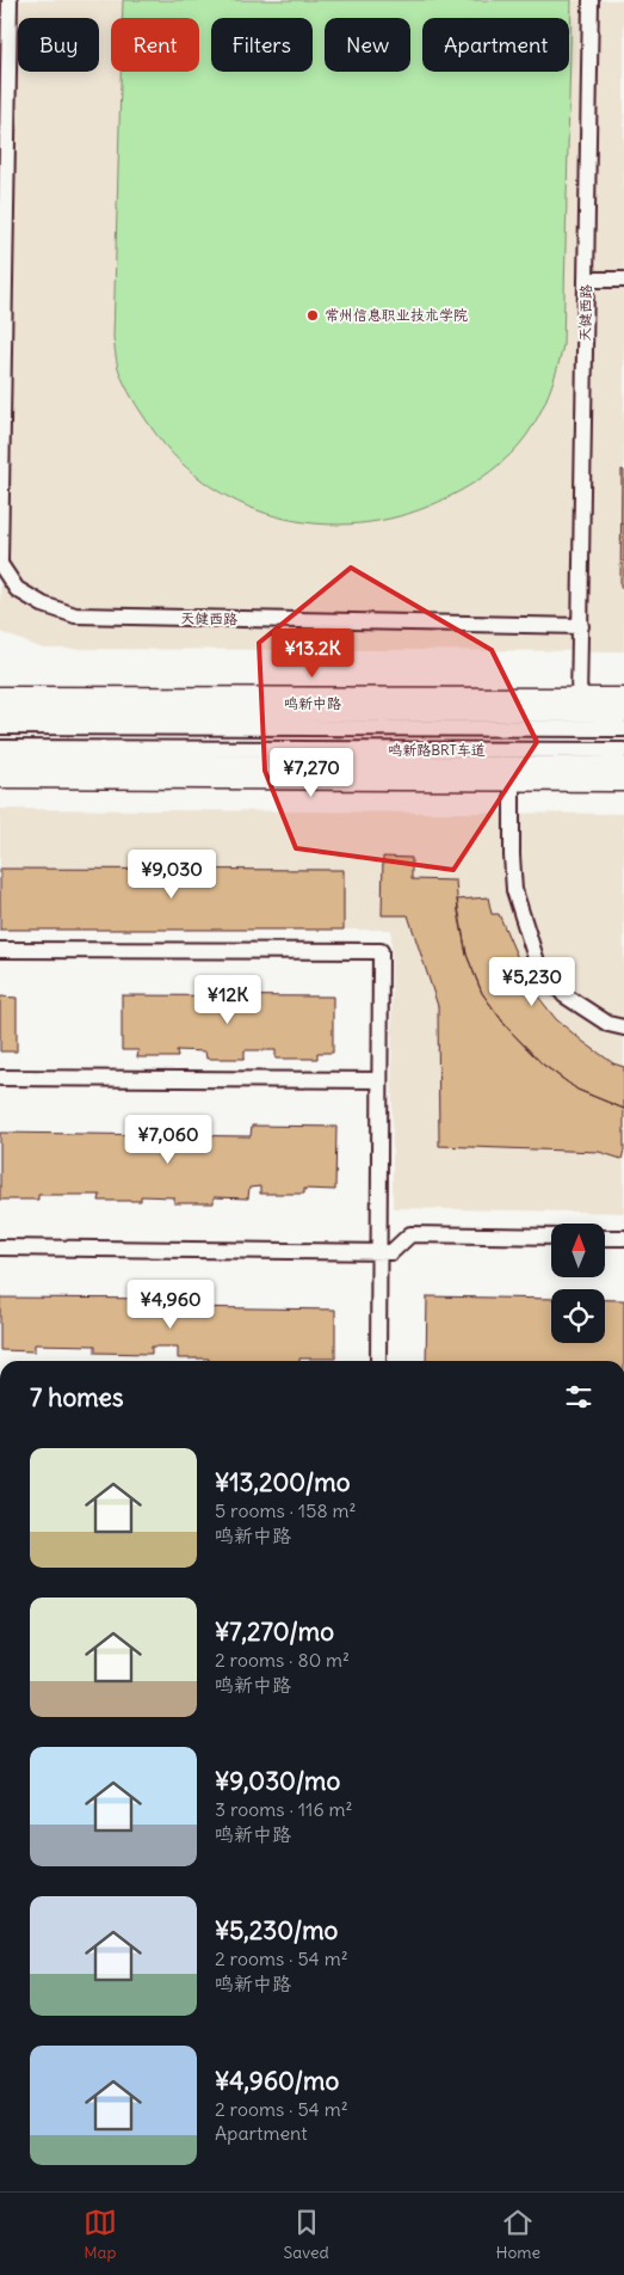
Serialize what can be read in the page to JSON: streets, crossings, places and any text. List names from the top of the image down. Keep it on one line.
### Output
{"streets":{"main road":["鸣新中路"],"lane":["天健西路","鸣新路BRT车道"]},"crossings":[["天健西路","鸣新中路"],["鸣新中路","鸣新路BRT车道"]],"places":["常州信息职业技术学院"],"north":"top","page":{"chip":["Buy","Rent","Filters","New","Apartment"],"price":["¥13.2K","¥7,270","¥9,030","¥5,230","¥12K","¥7,060","¥4,960"],"heading":"7 homes","list":[{"name":"¥13,200/mo","note":"5 rooms · 158 m² · 鸣新中路"},{"name":"¥7,270/mo","note":"2 rooms · 80 m² · 鸣新中路"},{"name":"¥9,030/mo","note":"3 rooms · 116 m² · 鸣新中路"},{"name":"¥5,230/mo","note":"2 rooms · 54 m² · 鸣新中路"},{"name":"¥4,960/mo","note":"2 rooms · 54 m² · Apartment"}],"tabs":["Map","Saved","Home"]}}
